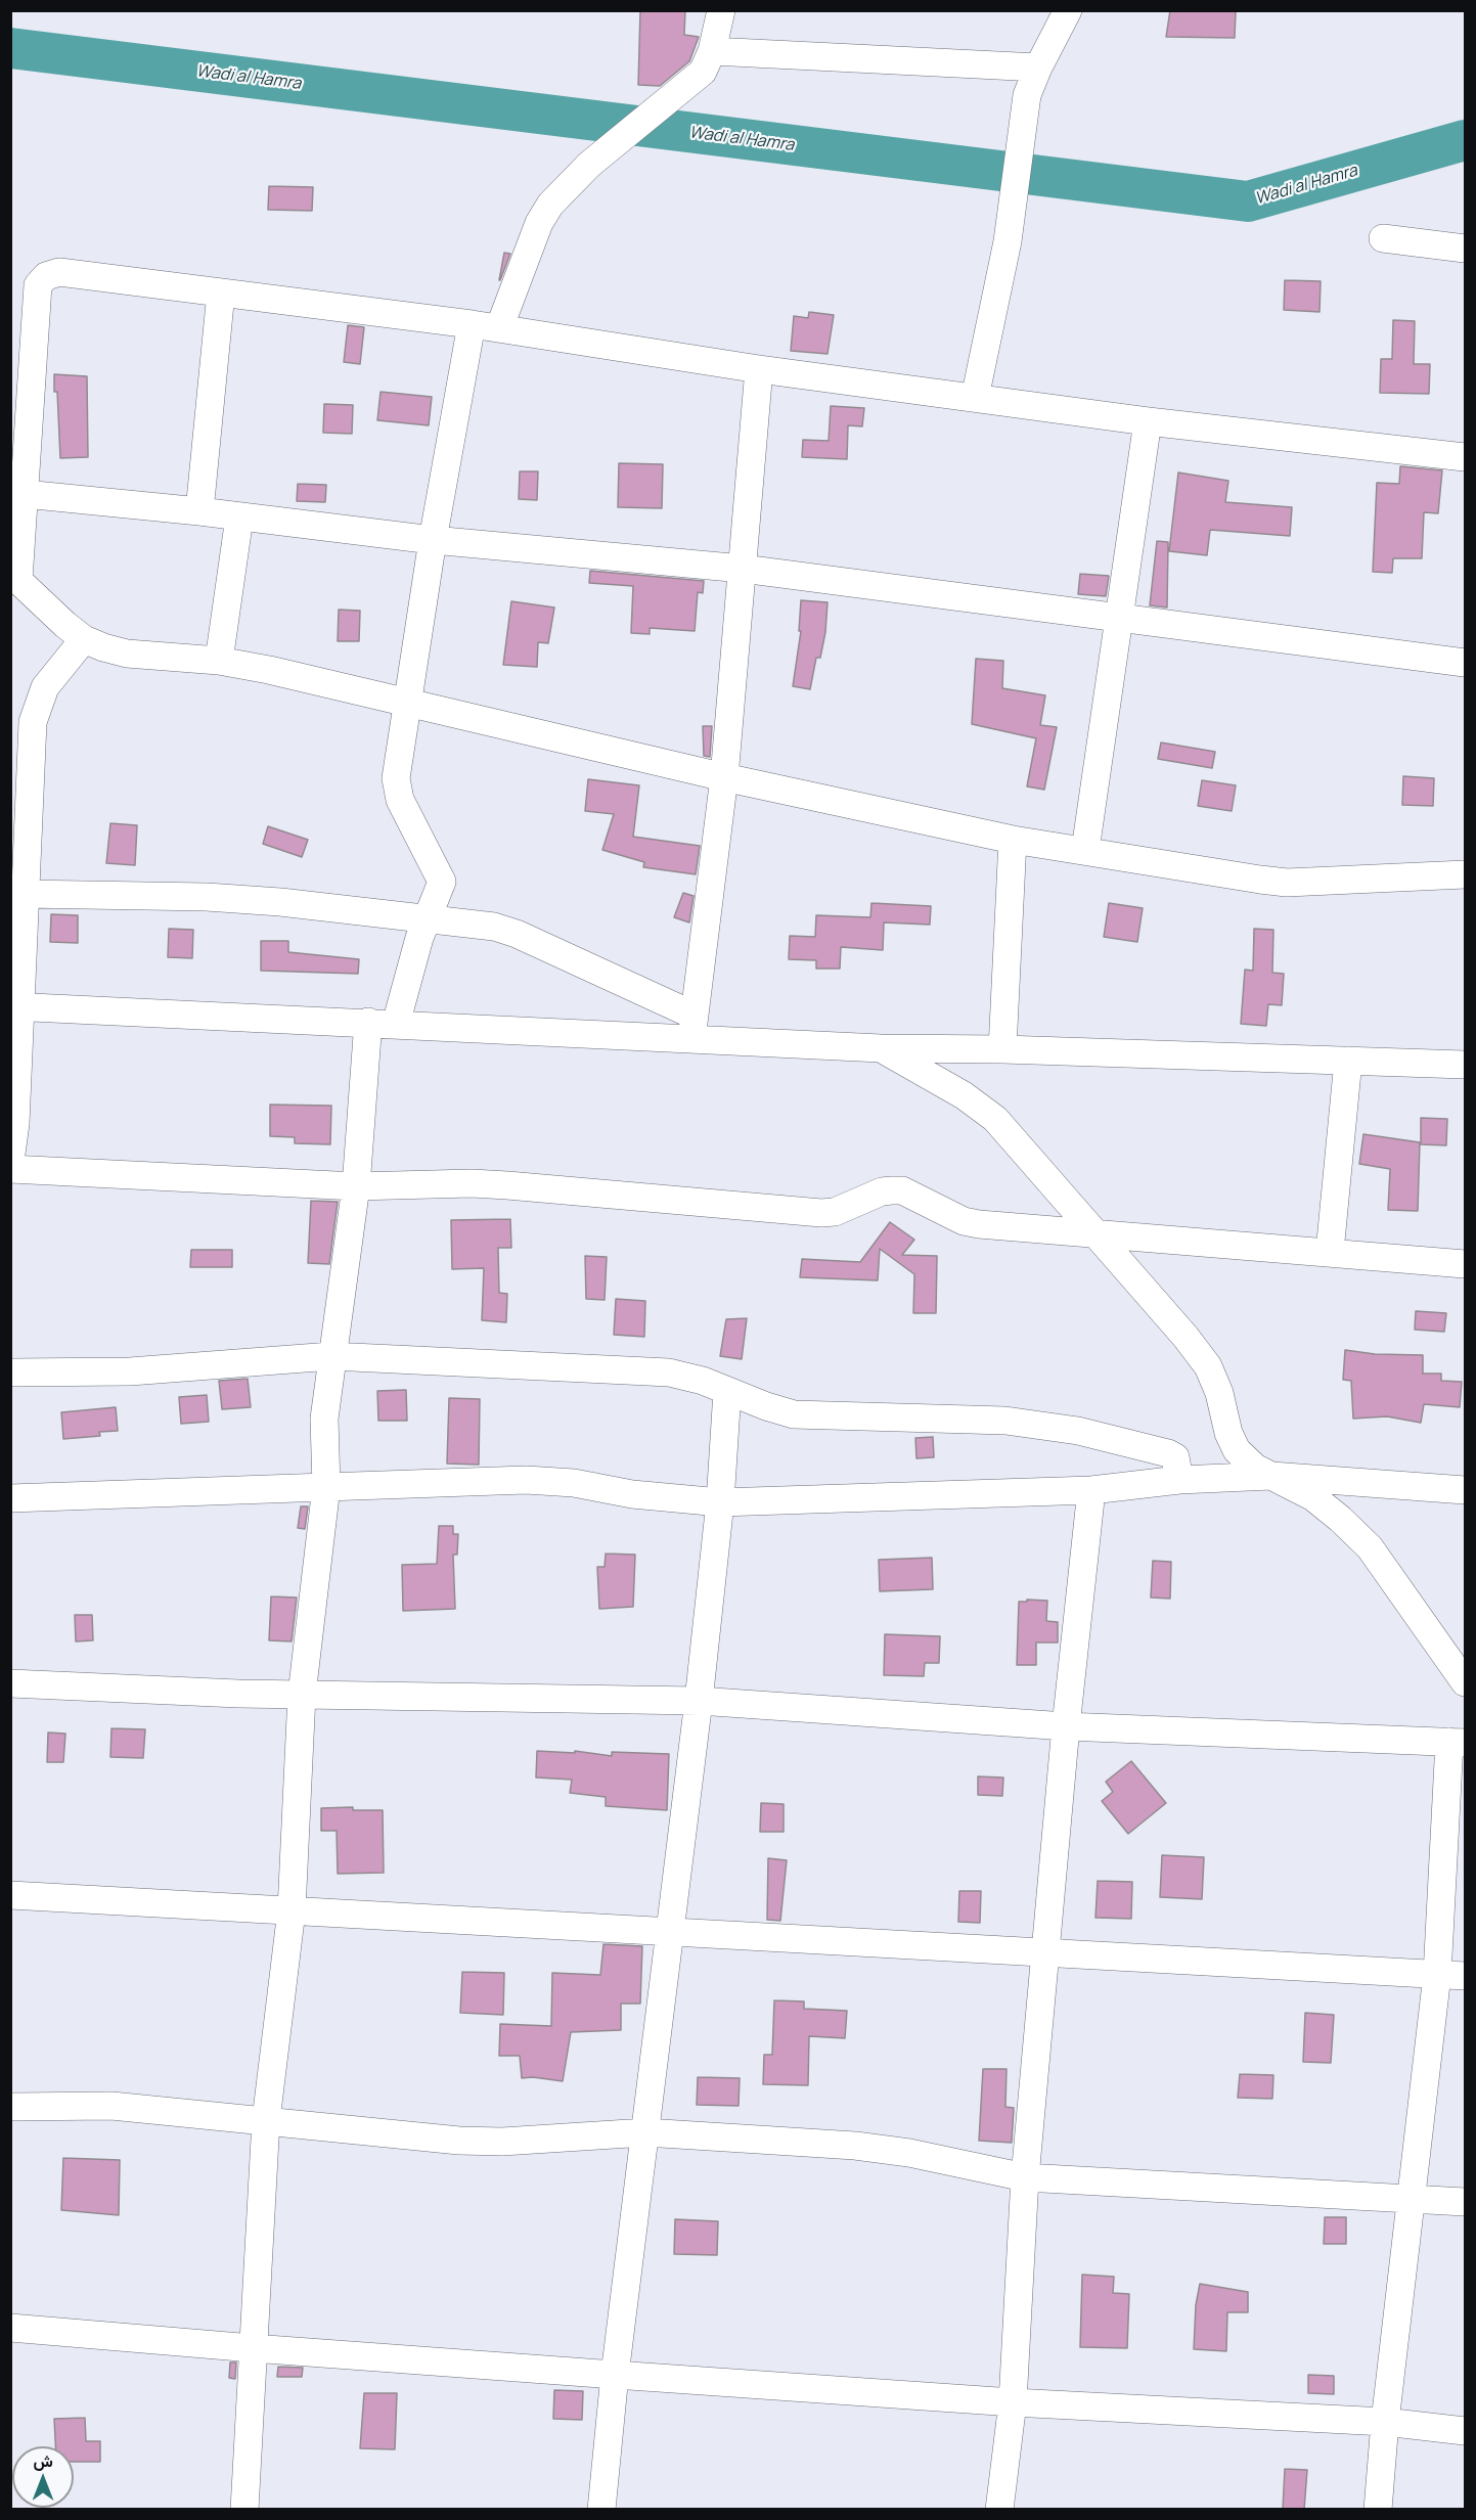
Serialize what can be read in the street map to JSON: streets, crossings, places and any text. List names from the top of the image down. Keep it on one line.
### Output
{"water":["Wadi al Hamra"],"north":"top"}
